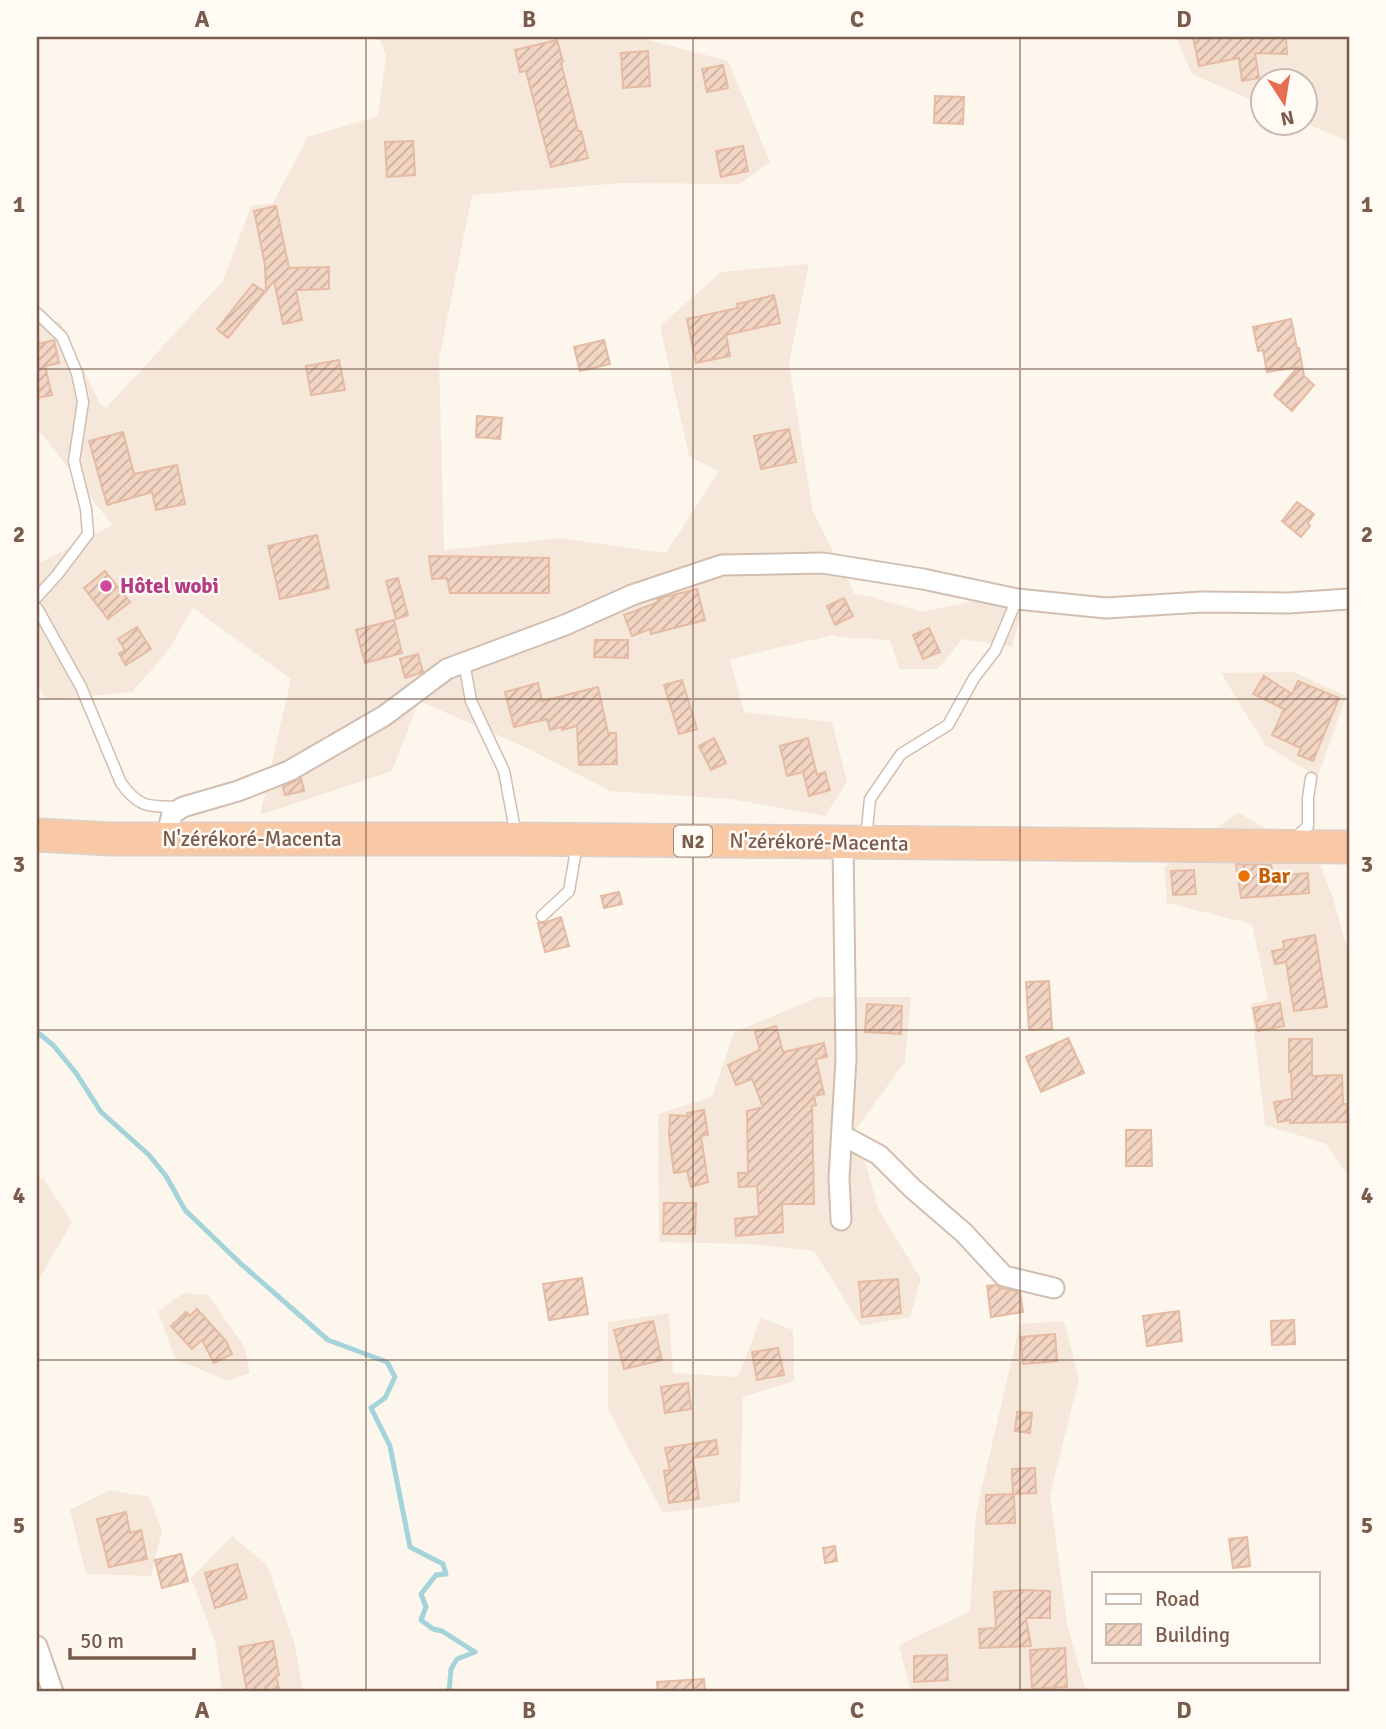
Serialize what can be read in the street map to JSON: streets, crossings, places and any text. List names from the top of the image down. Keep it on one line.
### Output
{"streets":{"highway":["N'zérékoré-Macenta","N2"]},"places":["Hôtel wobi","Bar"],"legend":["Road","Building"],"scale_bar":"50 m","north":"bottom","grid":{"columns":["A","B","C","D"],"rows":["1","2","3","4","5"]}}
